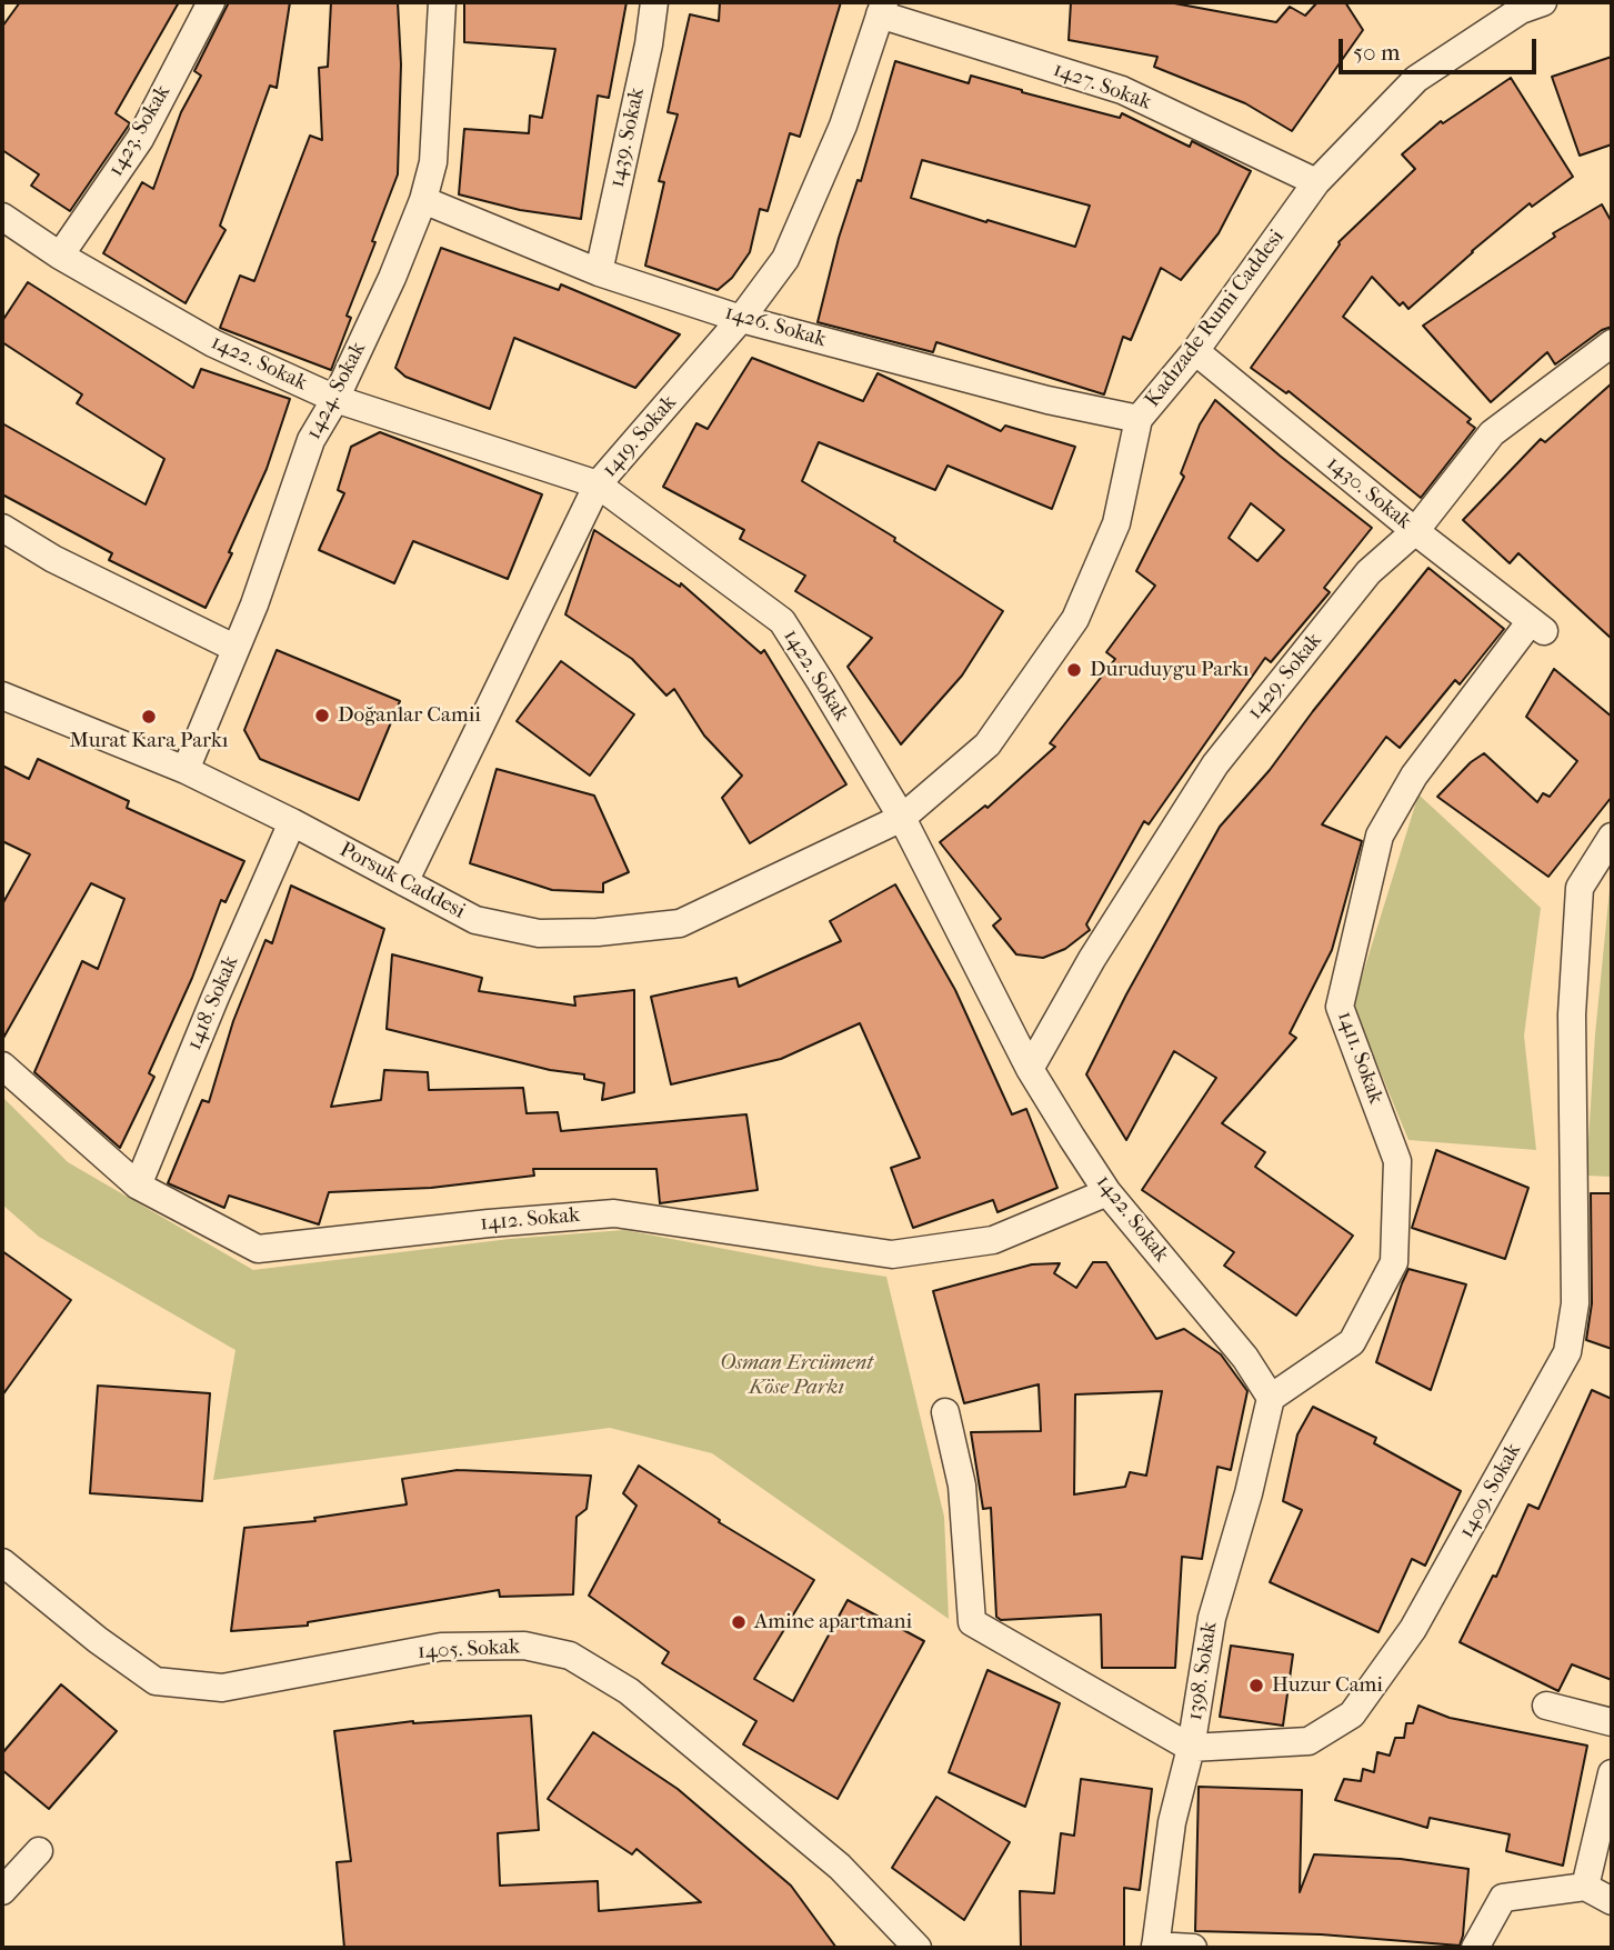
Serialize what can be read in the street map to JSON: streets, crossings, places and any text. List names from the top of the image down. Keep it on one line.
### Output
{"streets":{"street":["1427. Sokak","1423. Sokak","1439. Sokak","Kadızade Rumi Caddesi","1426. Sokak","1422. Sokak","1424. Sokak","1419. Sokak","1430. Sokak","1429. Sokak","Porsuk Caddesi","1418. Sokak","1411. Sokak","1412. Sokak","1409. Sokak","1405. Sokak","1398. Sokak"]},"crossings":[["1427. Sokak","Kadızade Rumi Caddesi"],["1427. Sokak","1419. Sokak"],["1423. Sokak","1422. Sokak"],["1439. Sokak","1426. Sokak"],["Kadızade Rumi Caddesi","1426. Sokak"],["Kadızade Rumi Caddesi","1422. Sokak"],["Kadızade Rumi Caddesi","1430. Sokak"],["Kadızade Rumi Caddesi","Porsuk Caddesi"],["1426. Sokak","1424. Sokak"],["1426. Sokak","1419. Sokak"],["1422. Sokak","1424. Sokak"],["1422. Sokak","1419. Sokak"],["1422. Sokak","1429. Sokak"],["1422. Sokak","Porsuk Caddesi"],["1422. Sokak","1411. Sokak"],["1422. Sokak","1412. Sokak"],["1422. Sokak","1398. Sokak"],["1424. Sokak","Porsuk Caddesi"],["1419. Sokak","Porsuk Caddesi"],["1430. Sokak","1429. Sokak"],["1430. Sokak","1411. Sokak"],["Porsuk Caddesi","1418. Sokak"],["1418. Sokak","1412. Sokak"],["1411. Sokak","1398. Sokak"],["1409. Sokak","1398. Sokak"]],"parks":["Osman Ercüment Köse Parkı"],"places":["Duruduygu Parkı","Doğanlar Camii","Murat Kara Parkı","Amine apartmani","Huzur Cami"],"scale_bar":"50 m"}
